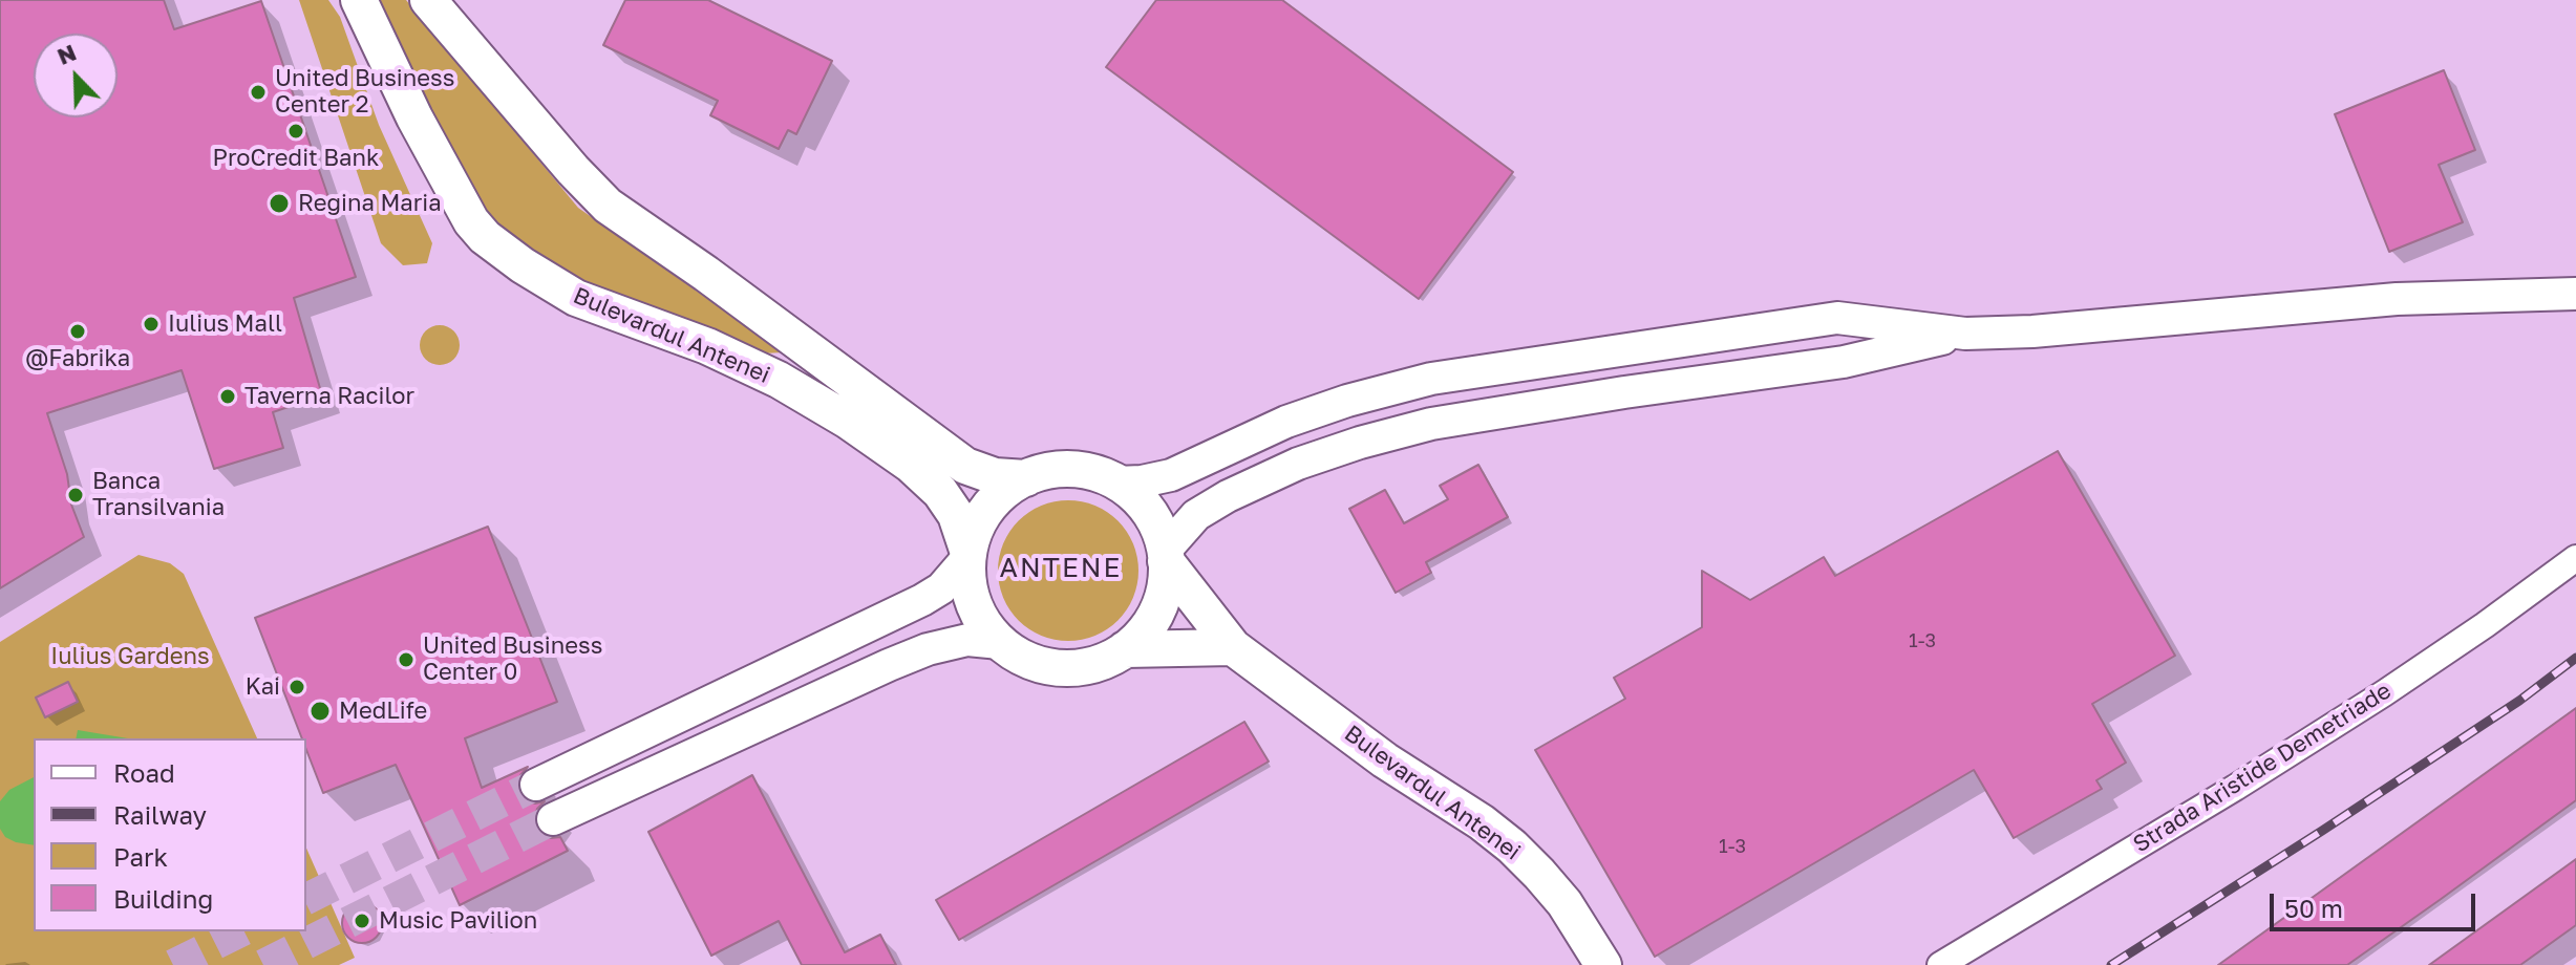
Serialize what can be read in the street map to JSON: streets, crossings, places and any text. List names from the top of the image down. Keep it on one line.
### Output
{"streets":{"main road":["Bulevardul Antenei"],"street":["Strada Aristide Demetriade"]},"districts":["ANTENE"],"parks":["Iulius Gardens"],"places":["United Business Center 2","ProCredit Bank","Regina Maria","Iulius Mall","@Fabrika","Taverna Racilor","Banca Transilvania","United Business Center 0","Kai","MedLife","Music Pavilion"],"house_numbers":["1-3","1-3"],"legend":["Road","Railway","Park","Building"],"scale_bar":"50 m","north":"top left"}
